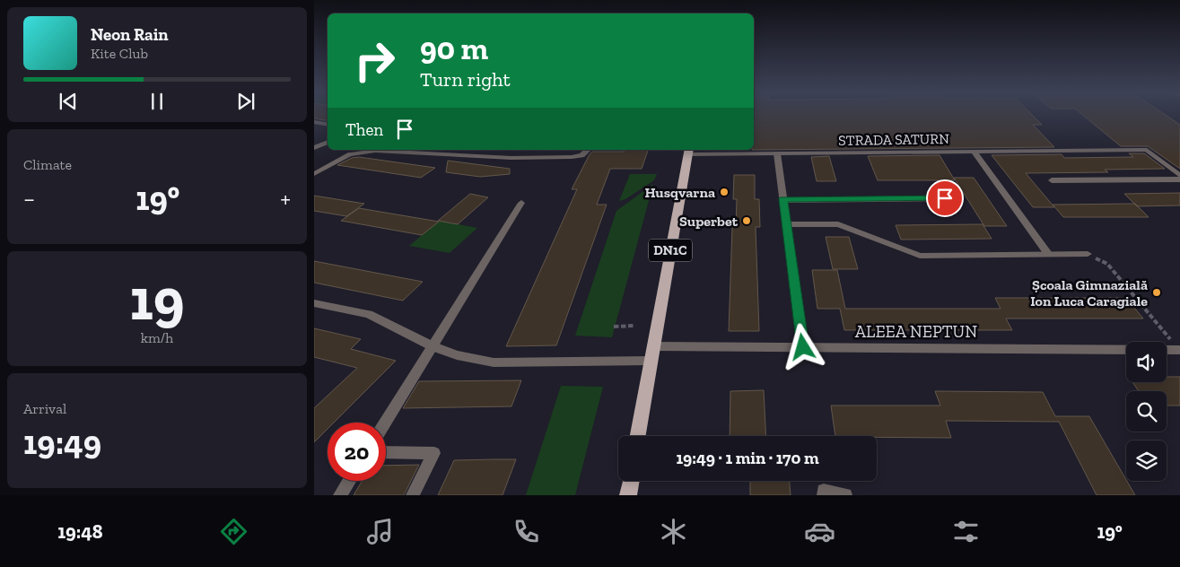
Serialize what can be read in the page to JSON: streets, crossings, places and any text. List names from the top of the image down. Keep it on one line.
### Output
{"streets":{"main road":["DN1C"],"street":["STRADA SATURN","ALEEA NEPTUN"]},"crossings":[["STRADA SATURN","DN1C"],["DN1C","ALEEA NEPTUN"]],"places":["Husqvarna","Superbet","Școala Gimnazială Ion Luca Caragiale"],"page":{"turn":["90 m","Turn right"],"song":["Neon Rain","Kite Club"],"then":"Then","tile":["Climate",["19","km/h"],["Arrival","19:49"]],"heat":["−","19°","+"],"limit":"20","trip":"19:49 · 1 min · 170 m","tabs":["19:48","19°"]}}
